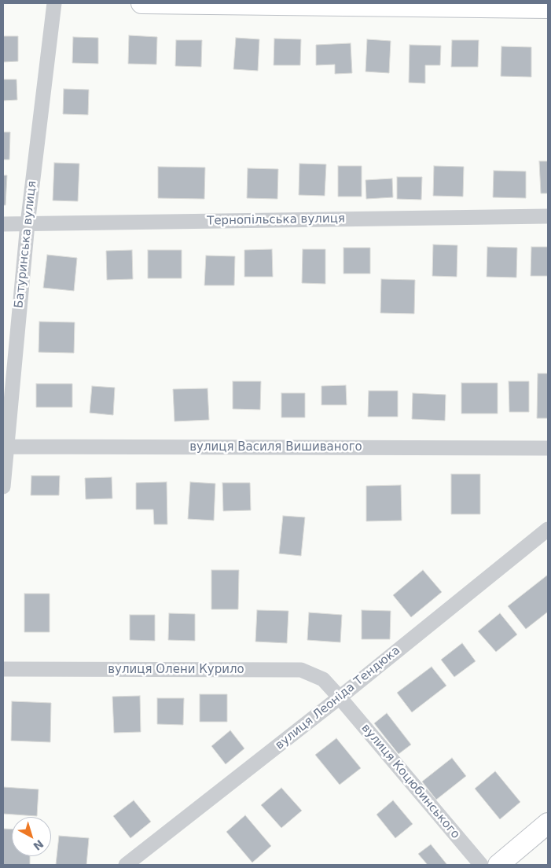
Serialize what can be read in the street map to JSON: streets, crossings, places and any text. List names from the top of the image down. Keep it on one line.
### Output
{"streets":{"street":["Тернопільська вулиця","Батуринська вулиця","вулиця Василя Вишиваного","вулиця Олени Курило","вулиця Леоніда Тендюка","вулиця Коцюбинського"]},"crossings":[["Тернопільська вулиця","Батуринська вулиця"],["Батуринська вулиця","вулиця Василя Вишиваного"],["вулиця Олени Курило","вулиця Леоніда Тендюка"],["вулиця Олени Курило","вулиця Коцюбинського"],["вулиця Леоніда Тендюка","вулиця Коцюбинського"]],"north":"bottom right"}
